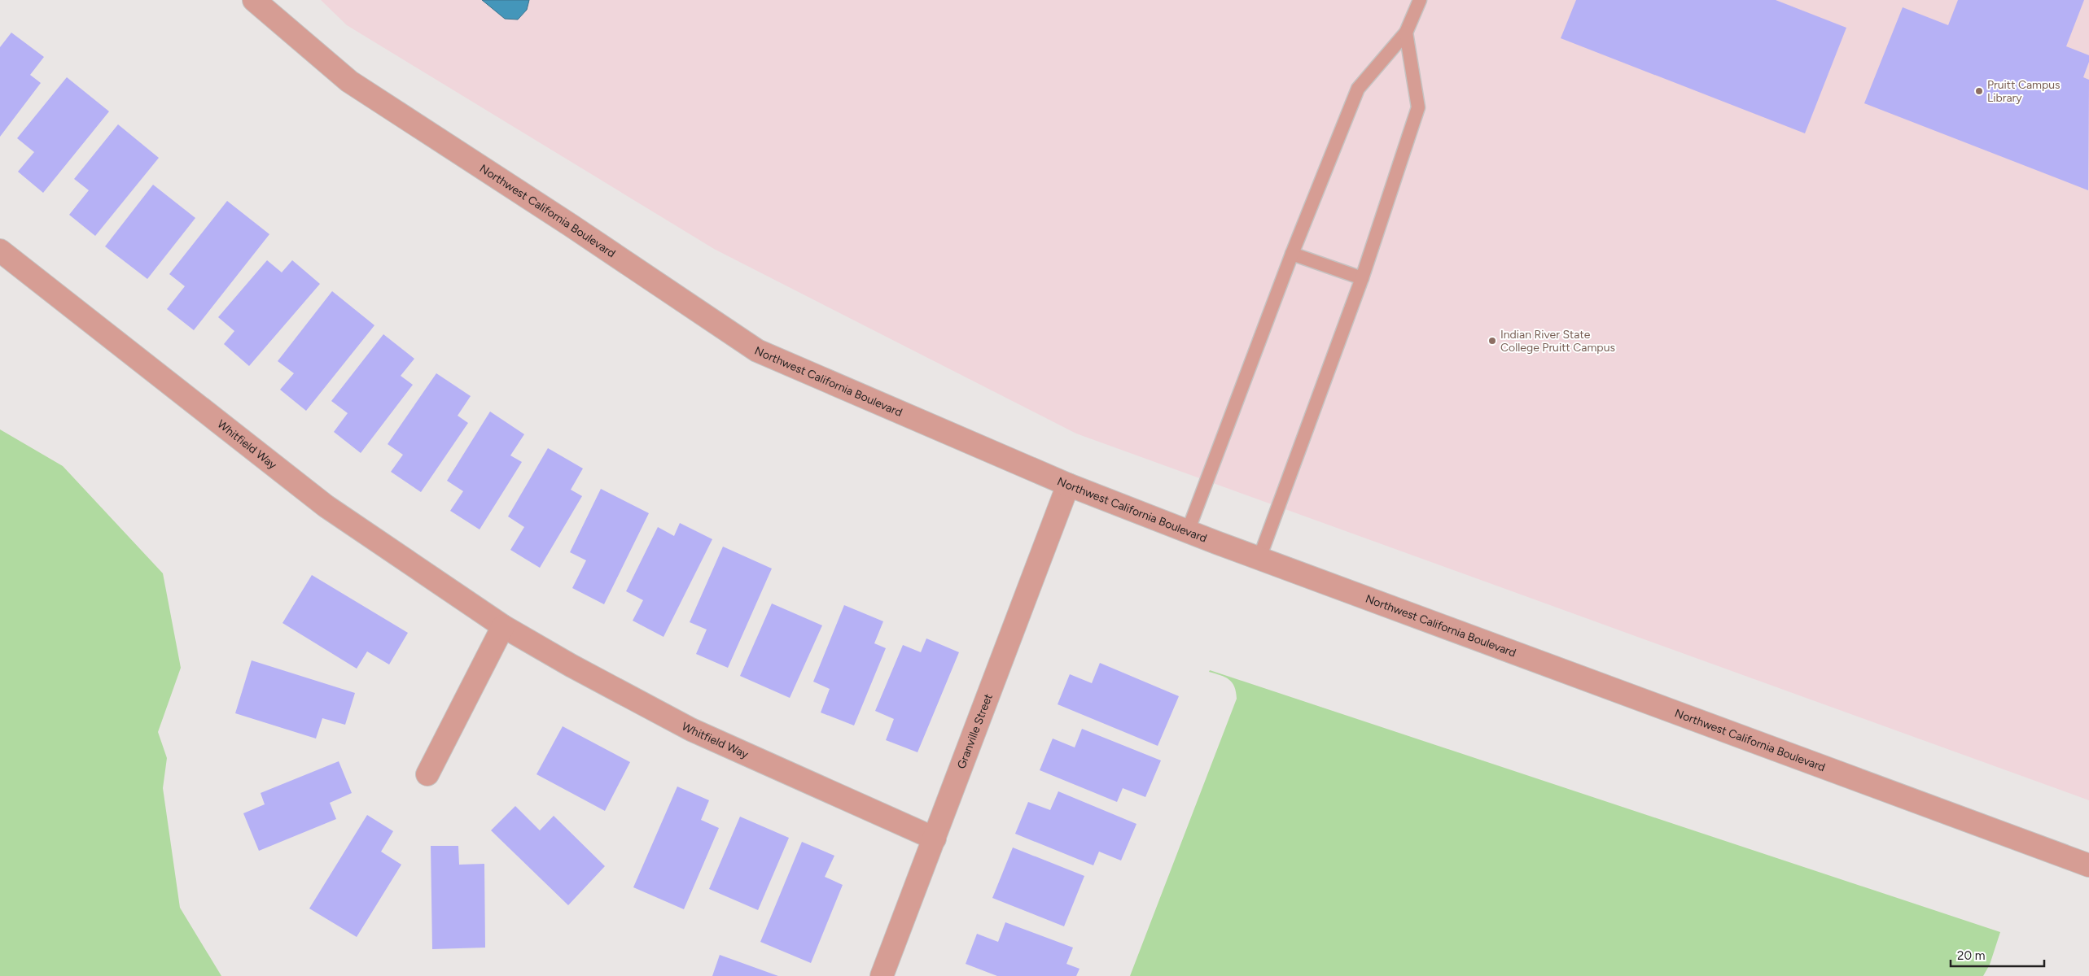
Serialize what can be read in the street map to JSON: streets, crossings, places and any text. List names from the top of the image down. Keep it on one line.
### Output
{"streets":{"street":["Northwest California Boulevard","Whitfield Way","Granville Street"]},"crossings":[["Northwest California Boulevard","Granville Street"],["Whitfield Way","Granville Street"]],"places":["Pruitt Campus Library","Indian River State College Pruitt Campus"],"scale_bar":"20 m"}
